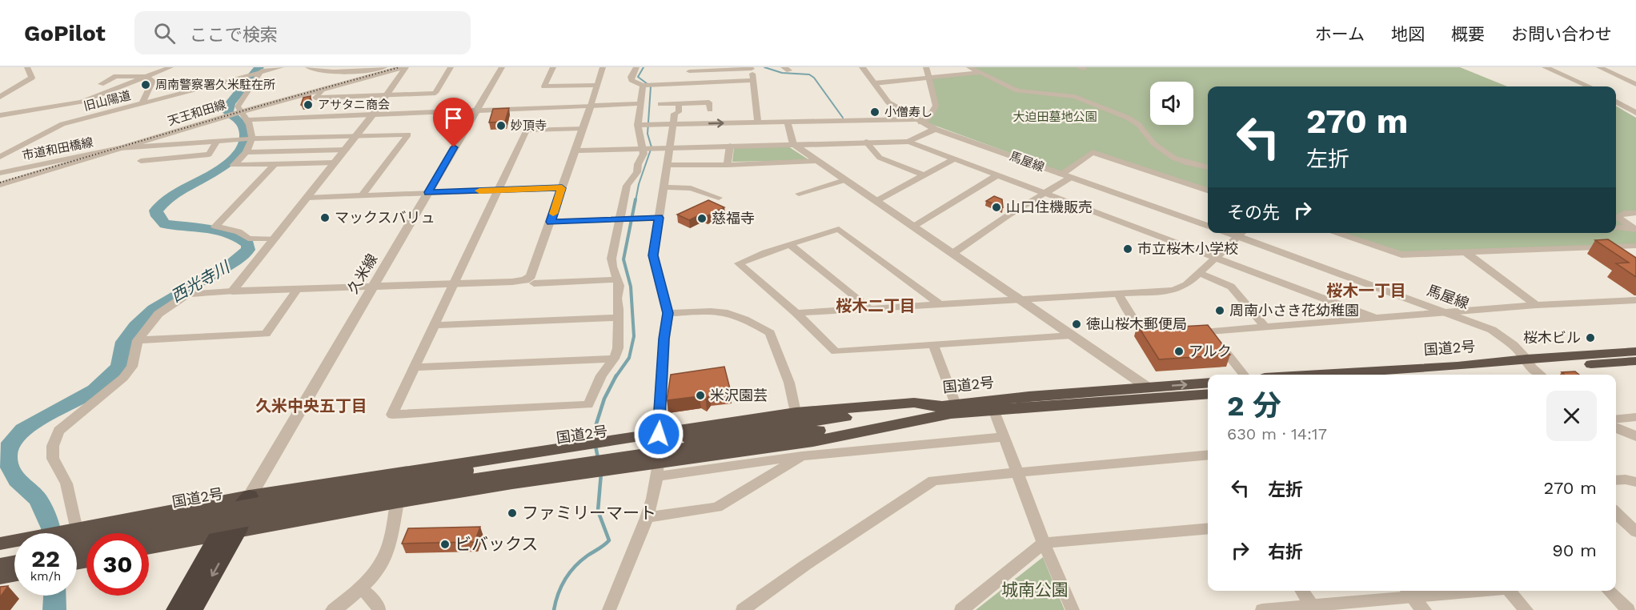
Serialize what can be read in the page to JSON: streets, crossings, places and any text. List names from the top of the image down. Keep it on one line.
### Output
{"streets":{"highway":["国道2号"],"street":["旧山陽道","天王和田線","市道和田橋線","馬屋線","久米線"]},"crossings":[["天王和田線","市道和田橋線"],["馬屋線","国道2号"]],"districts":["桜木一丁目","桜木二丁目","久米中央五丁目"],"water":["西光寺川"],"parks":["大迫田墓地公園","城南公園"],"places":["周南警察署久米駐在所","アサタニ商会","小僧寿し","妙頂寺","山口住機販売","マックスバリュ","慈福寺","市立桜木小学校","周南小さき花幼稚園","徳山桜木郵便局","桜木ビル","アルク","米沢園芸","ファミリーマート","ビバックス"],"page":{"header":"GoPilot","search":"ここで検索","nav":["ホーム","地図","概要","お問い合わせ"],"turn":["270 m","左折"],"then":"その先","heading":["2 分","630 m · 14:17"],"list":[{"name":"左折","value":"270 m"},{"name":"右折","value":"90 m"}],"speed":"22 km/h","limit":"30"}}
